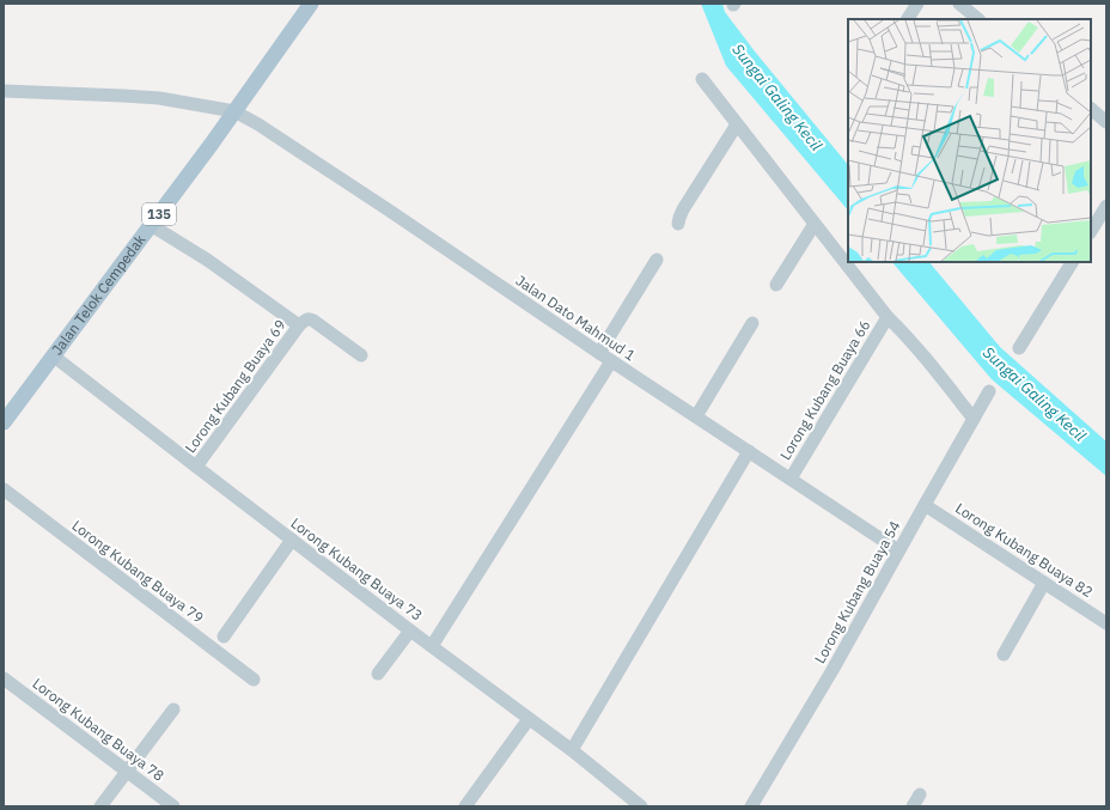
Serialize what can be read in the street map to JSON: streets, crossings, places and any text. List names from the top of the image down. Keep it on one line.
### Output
{"streets":{"main road":["135","Jalan Telok Cempedak"],"street":["Jalan Dato Mahmud 1","Lorong Kubang Buaya 69","Lorong Kubang Buaya 66","Lorong Kubang Buaya 82","Lorong Kubang Buaya 73","Lorong Kubang Buaya 79","Lorong Kubang Buaya 54","Lorong Kubang Buaya 78"]},"crossings":[["Jalan Telok Cempedak","Jalan Dato Mahmud 1"],["Jalan Telok Cempedak","Lorong Kubang Buaya 73"],["Jalan Dato Mahmud 1","Lorong Kubang Buaya 66"],["Jalan Dato Mahmud 1","Lorong Kubang Buaya 54"],["Lorong Kubang Buaya 69","Lorong Kubang Buaya 73"],["Lorong Kubang Buaya 82","Lorong Kubang Buaya 54"]],"water":["Sungai Galing Kecil"]}
